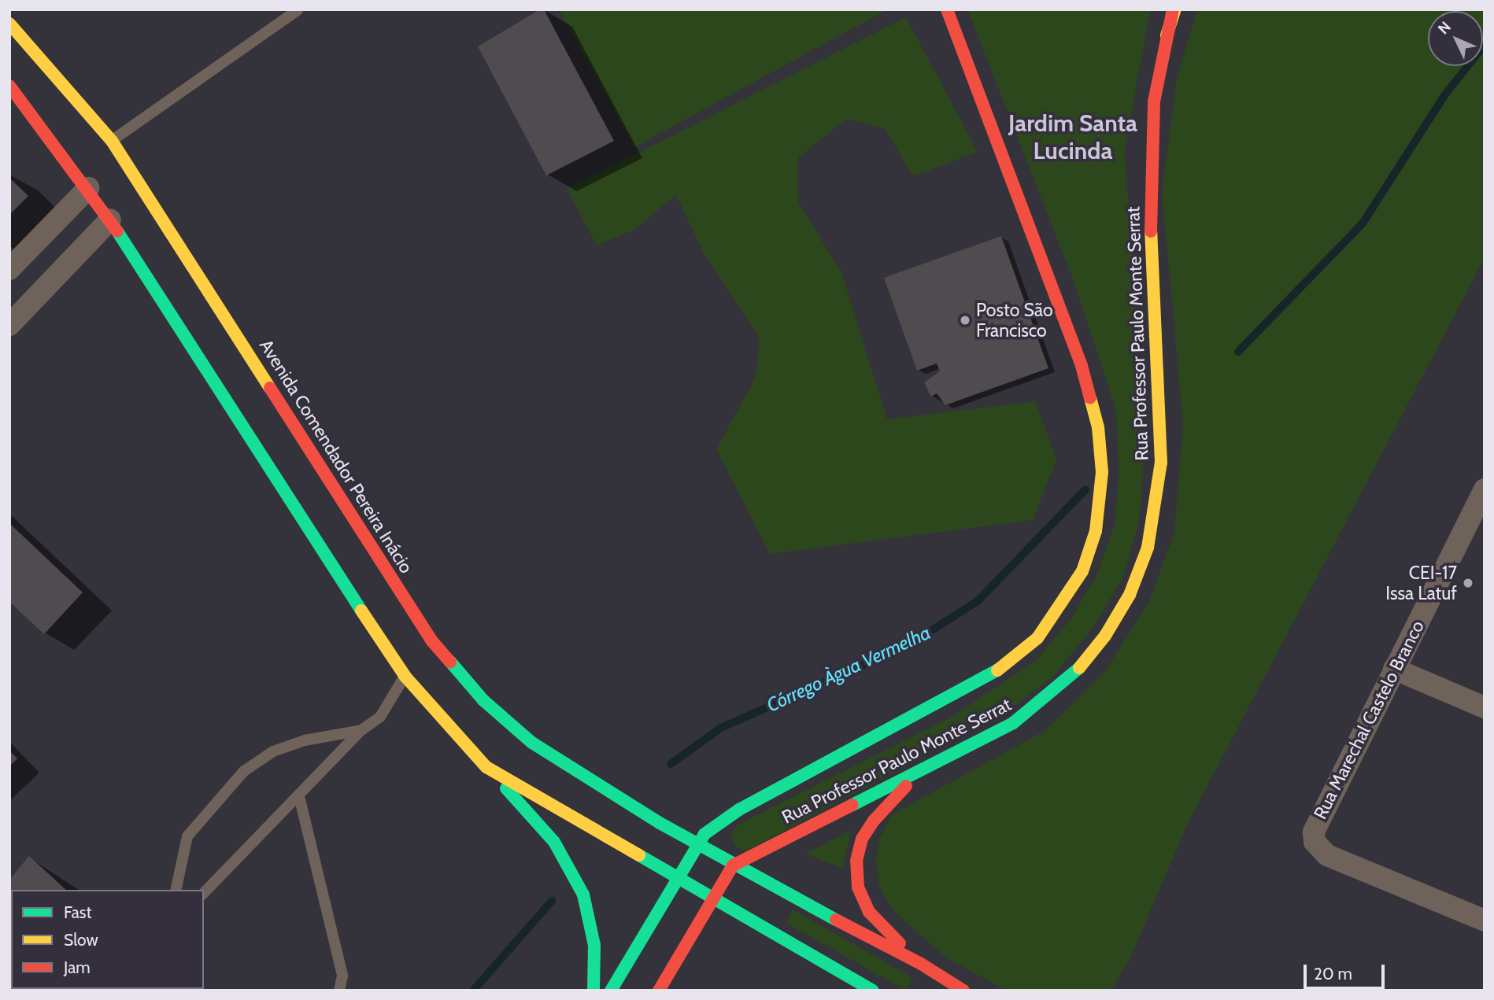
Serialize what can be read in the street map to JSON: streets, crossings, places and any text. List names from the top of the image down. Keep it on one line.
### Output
{"streets":{"main road":["Rua Professor Paulo Monte Serrat","Avenida Comendador Pereira Inácio"],"street":["Rua Marechal Castelo Branco"]},"crossings":[["Rua Professor Paulo Monte Serrat","Avenida Comendador Pereira Inácio"]],"districts":["Jardim Santa Lucinda"],"water":["Córrego Àgua Vermelha"],"places":["Posto São Francisco","CEI-17 Issa Latuf"],"legend":["Fast","Slow","Jam"],"scale_bar":"20 m","north":"top left"}
